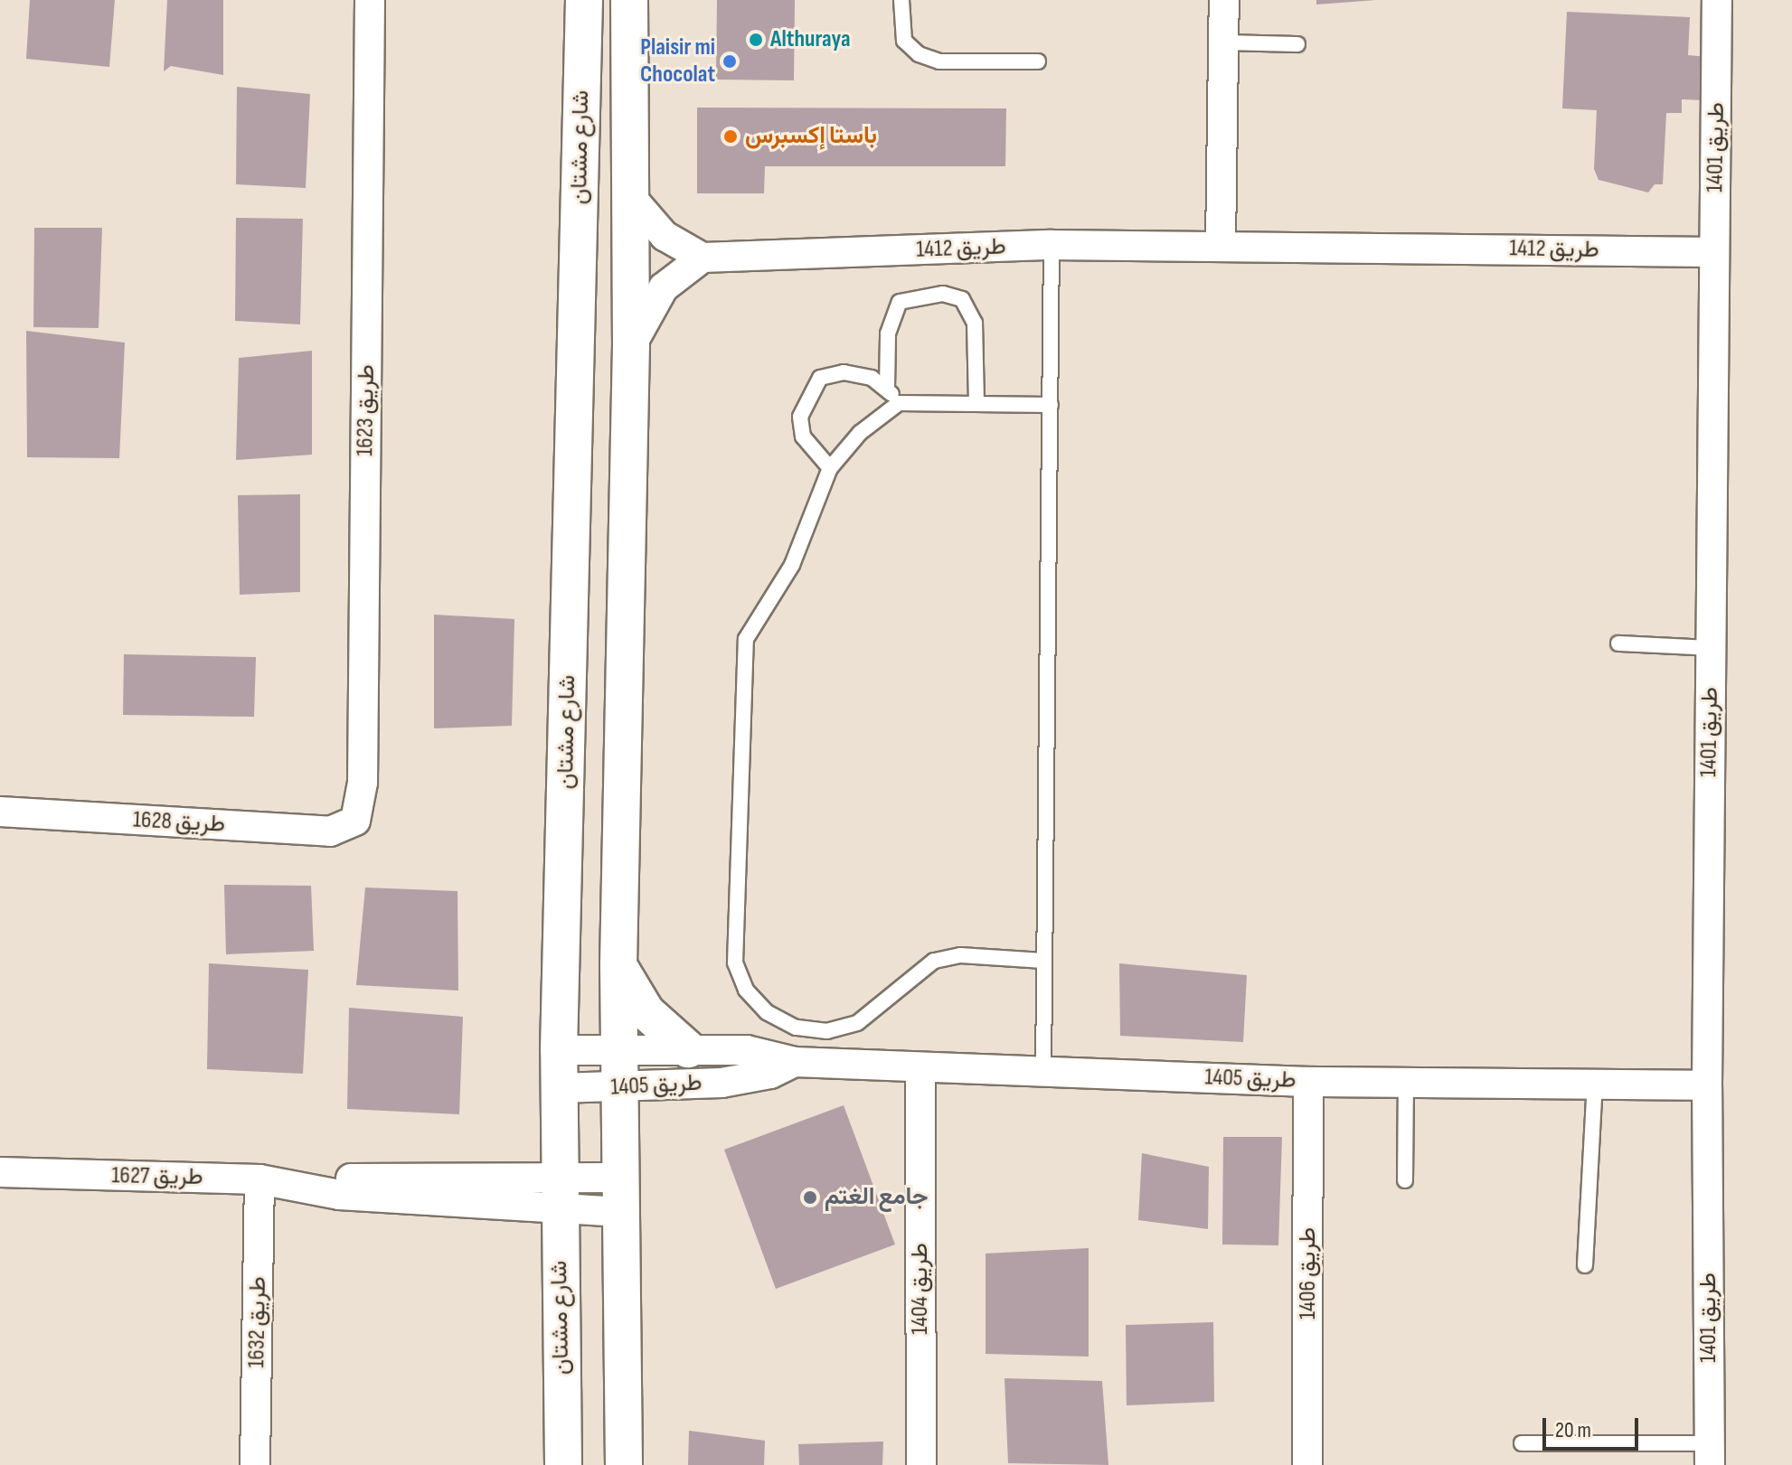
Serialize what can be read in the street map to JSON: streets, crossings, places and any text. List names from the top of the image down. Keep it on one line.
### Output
{"streets":{"street":["شارع مشتان","طريق 1401","طريق 1412","طريق 1623","طريق 1628","طريق 1405","طريق 1627","طريق 1406","طريق 1404","طريق 1632"]},"crossings":[["شارع مشتان","طريق 1405"],["شارع مشتان","طريق 1627"],["طريق 1401","طريق 1412"],["طريق 1401","طريق 1405"],["طريق 1623","طريق 1628"],["طريق 1405","طريق 1406"],["طريق 1405","طريق 1404"],["طريق 1627","طريق 1632"]],"places":["Althuraya","Plaisir mi Chocolat","باستا إكسبرس","جامع الغتم"],"scale_bar":"20 m"}
